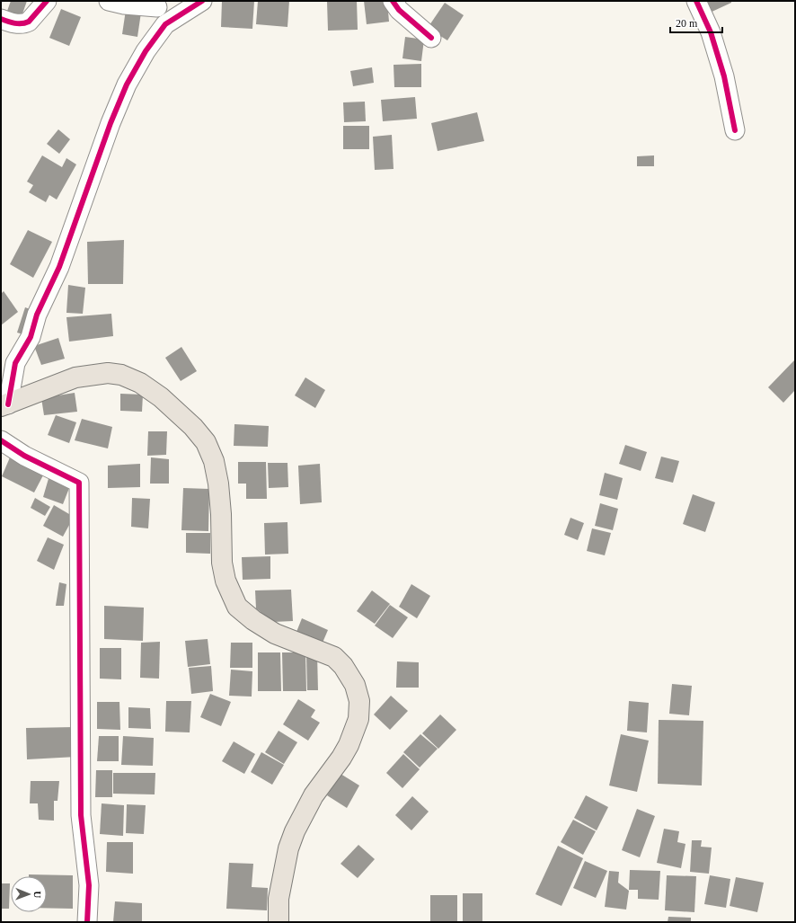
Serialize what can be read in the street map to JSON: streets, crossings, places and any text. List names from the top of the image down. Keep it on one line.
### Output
{"scale_bar":"20 m","north":"right"}
